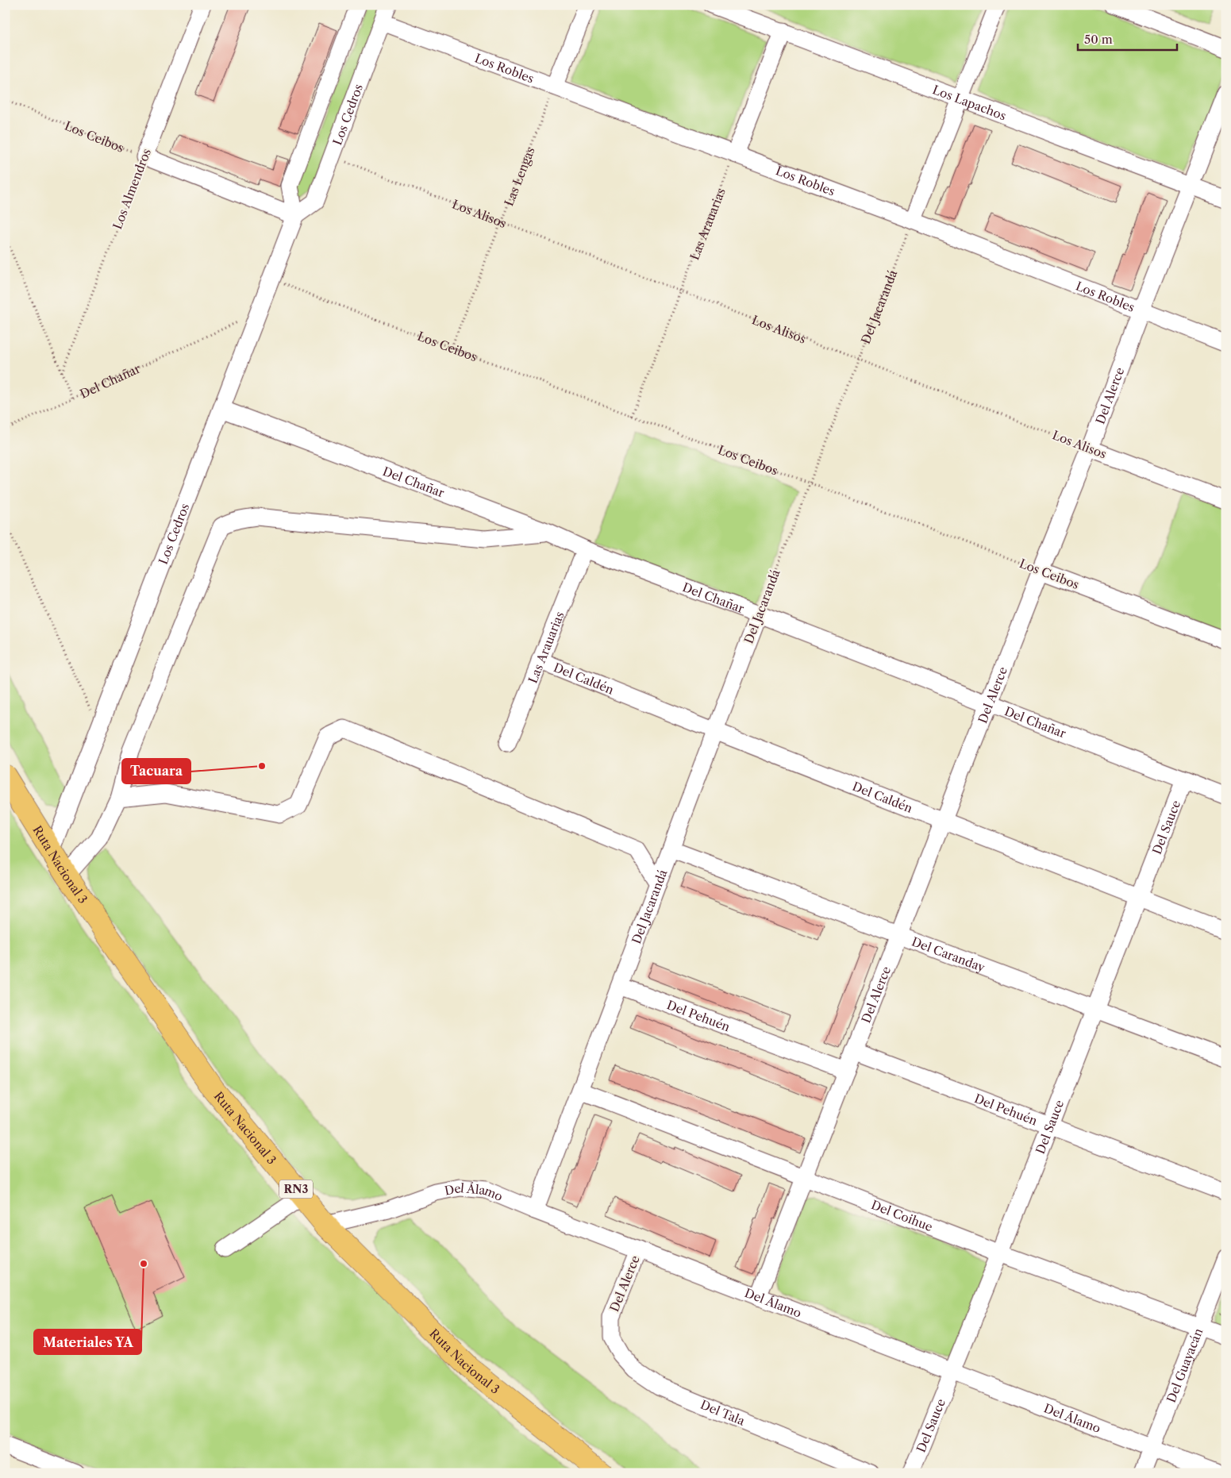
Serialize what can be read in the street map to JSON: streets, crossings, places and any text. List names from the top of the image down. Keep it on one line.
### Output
{"streets":{"highway":["Ruta Nacional 3","RN3"],"street":["Los Robles","Los Lapachos","Los Cedros","Los Ceibos","Los Almendros","Los Alisos","Las Arauarias","Del Jacarandá","Del Chañar","Del Alerce","Del Caldén","Del Sauce","Del Caranday","Del Pehuén","Del Álamo","Del Coihue","Del Guayacán","Del Tala"],"path":["Las Lengas"]},"crossings":[["Los Robles","Los Cedros"],["Los Robles","Las Lengas"],["Los Robles","Las Arauarias"],["Los Robles","Del Jacarandá"],["Los Robles","Del Alerce"],["Los Lapachos","Del Alerce"],["Los Cedros","Los Ceibos"],["Los Cedros","Los Alisos"],["Los Cedros","Del Chañar"],["Los Cedros","Ruta Nacional 3"],["Los Ceibos","Las Lengas"],["Los Ceibos","Los Almendros"],["Los Ceibos","Las Arauarias"],["Los Ceibos","Del Jacarandá"],["Los Ceibos","Del Alerce"],["Las Lengas","Los Alisos"],["Los Alisos","Las Arauarias"],["Los Alisos","Del Jacarandá"],["Los Alisos","Del Alerce"],["Las Arauarias","Del Chañar"],["Las Arauarias","Del Caldén"],["Del Jacarandá","Del Chañar"],["Del Jacarandá","Del Caldén"],["Del Jacarandá","Del Caranday"],["Del Jacarandá","Del Pehuén"],["Del Jacarandá","Del Álamo"],["Del Jacarandá","Del Coihue"],["Del Chañar","Del Alerce"],["Del Chañar","Del Sauce"],["Del Alerce","Del Caldén"],["Del Alerce","Del Caranday"],["Del Alerce","Del Pehuén"],["Del Alerce","Del Álamo"],["Del Alerce","Del Coihue"],["Del Alerce","Del Tala"],["Del Caldén","Del Sauce"],["Del Sauce","Del Caranday"],["Del Sauce","Del Pehuén"],["Del Sauce","Del Álamo"],["Del Sauce","Del Coihue"],["Ruta Nacional 3","Del Álamo"],["Del Álamo","Del Guayacán"],["Del Coihue","Del Guayacán"]],"places":["Tacuara","Materiales YA"],"scale_bar":"50 m"}
